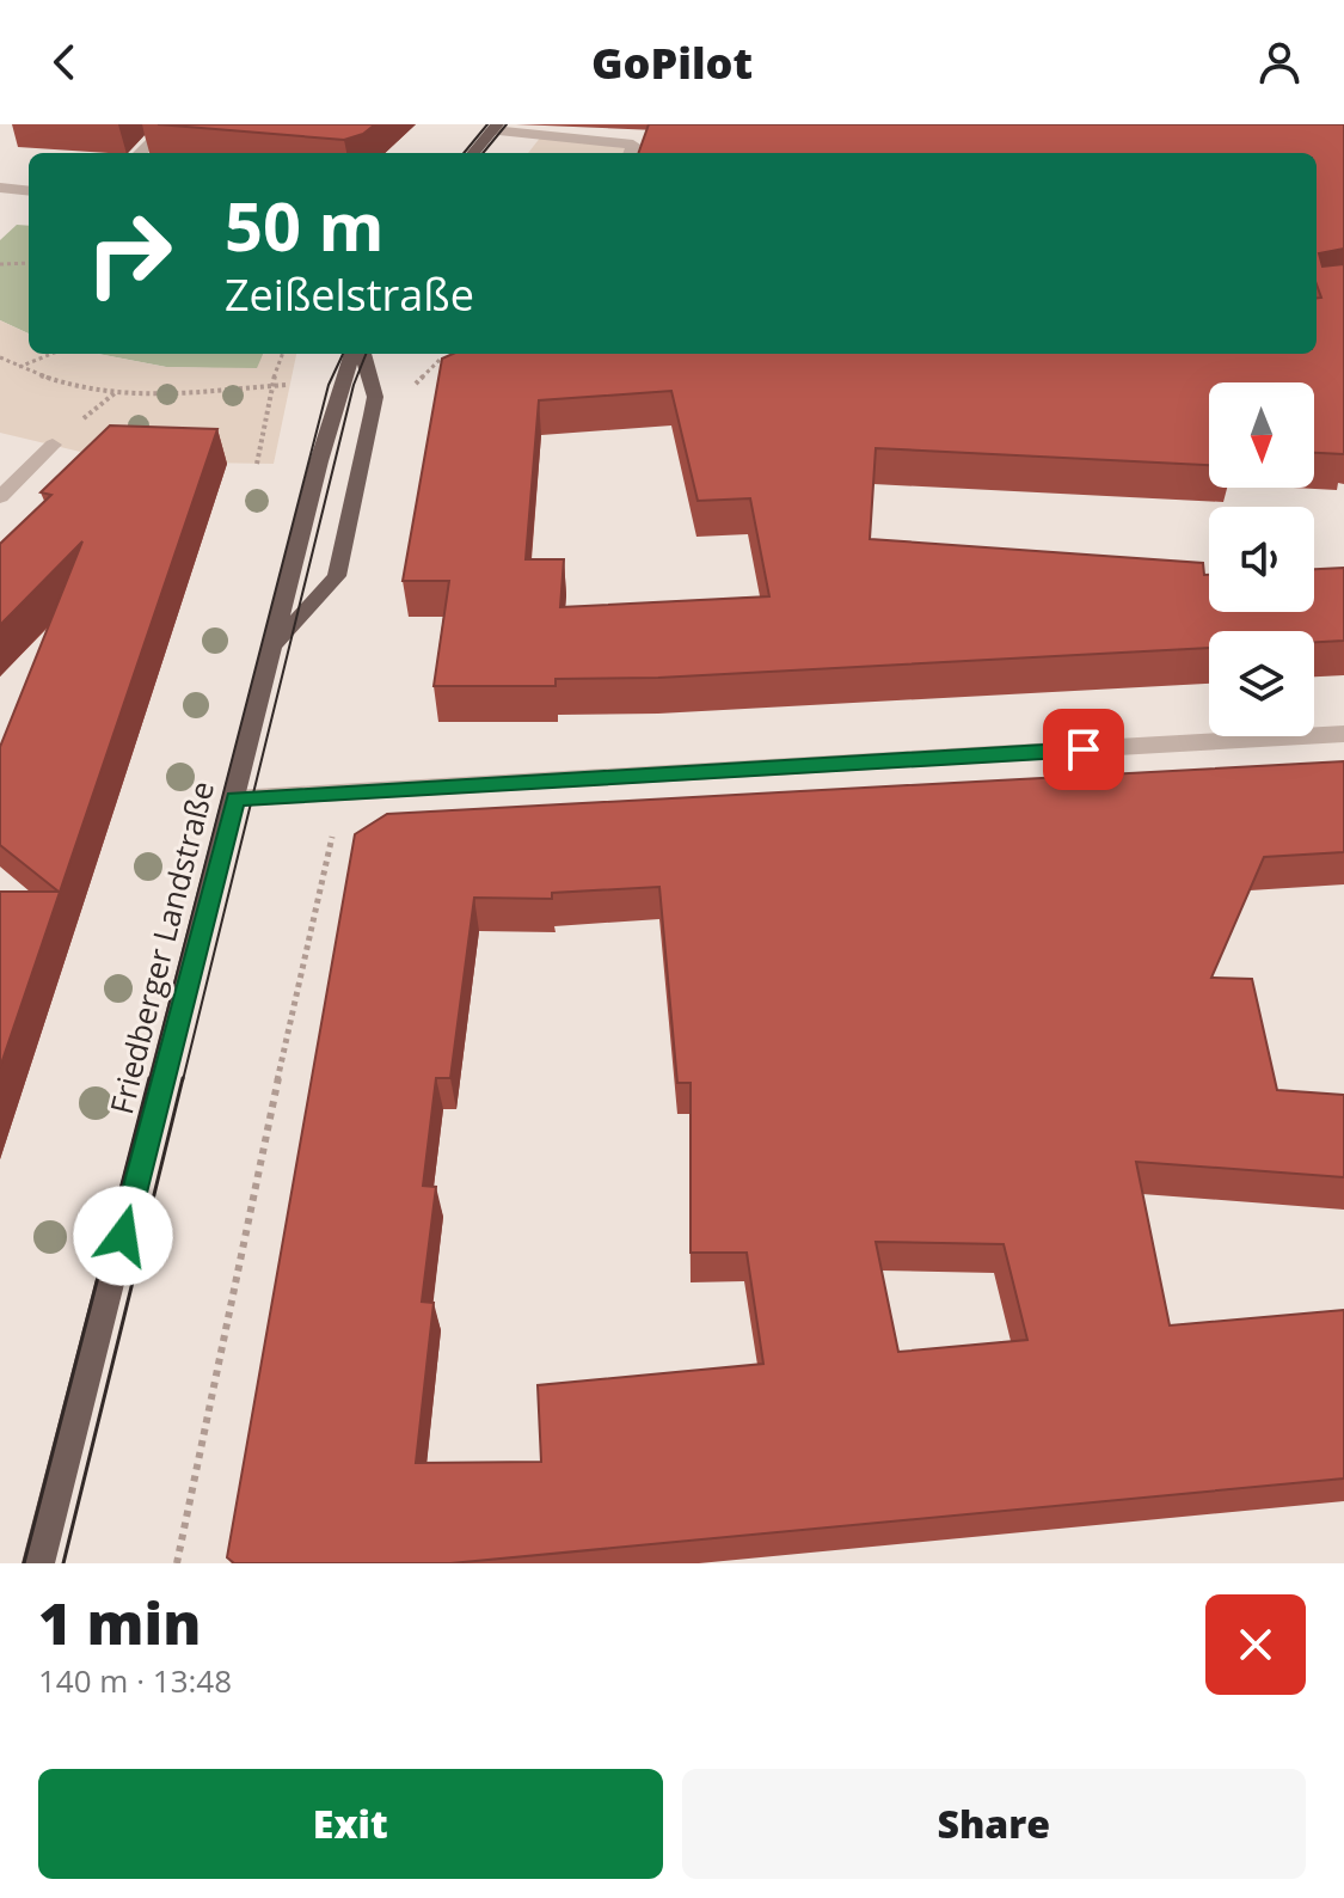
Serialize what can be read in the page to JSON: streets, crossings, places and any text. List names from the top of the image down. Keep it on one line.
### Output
{"streets":{"main road":["Friedberger Landstraße"]},"north":"bottom","page":{"header":"GoPilot","turn":["50 m","Zeißelstraße"],"heading":["1 min","140 m · 13:48"],"buttons":["Exit","Share"]}}
